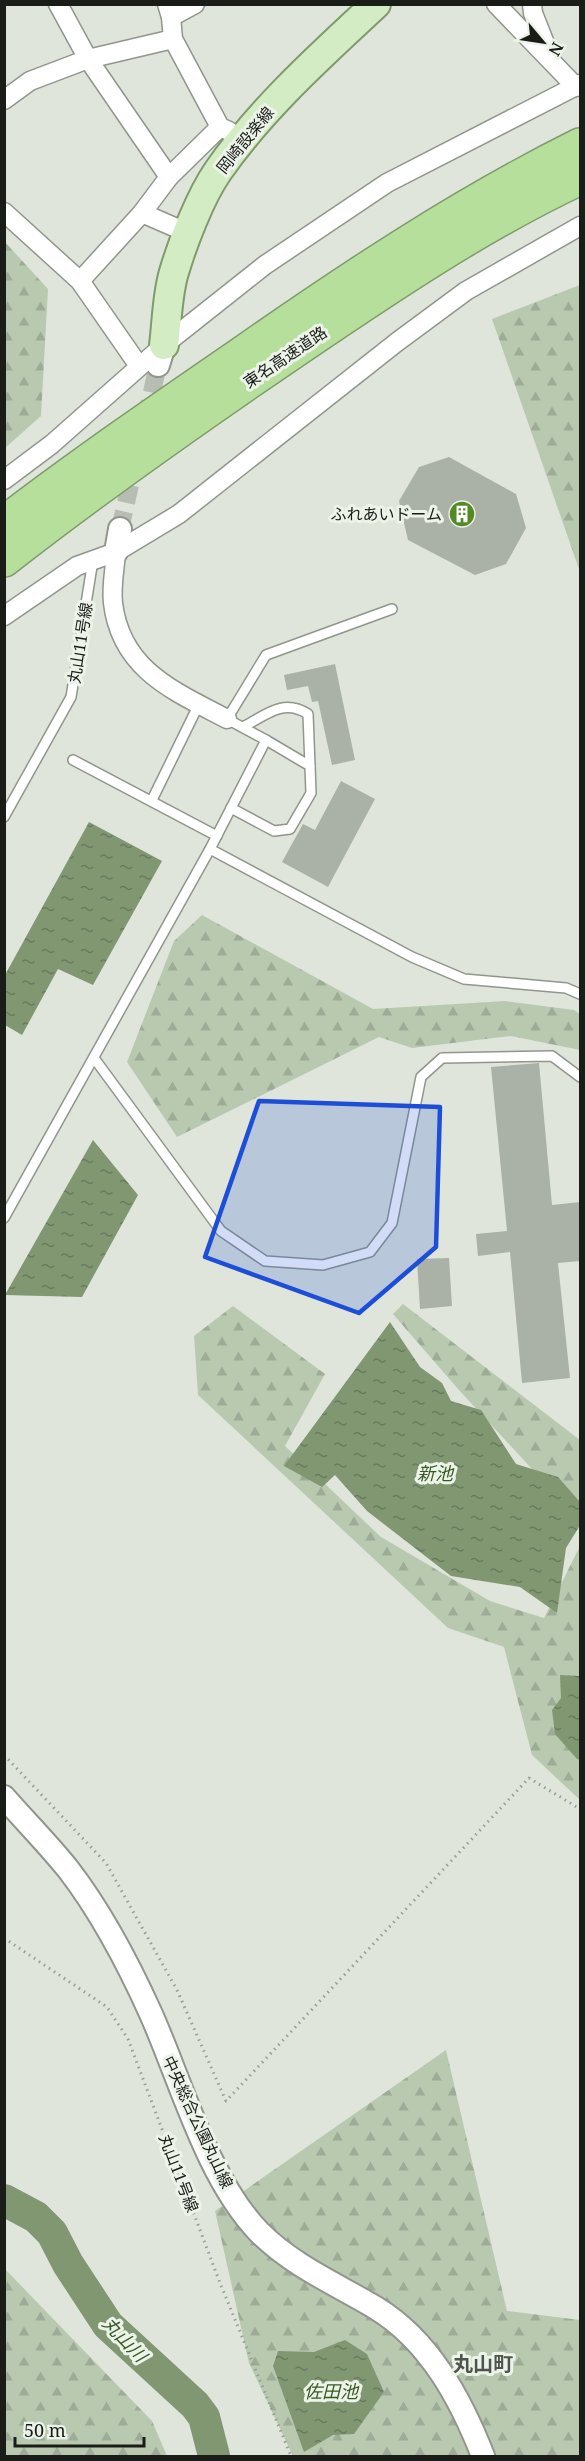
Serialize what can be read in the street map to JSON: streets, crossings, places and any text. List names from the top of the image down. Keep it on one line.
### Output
{"streets":{"highway":["東名高速道路"],"main road":["岡崎設楽線"],"street":["中央総合公園丸山線"],"lane":["丸山11号線"]},"districts":["丸山町"],"water":["新池","丸山川","佐田池"],"places":{"building":["ふれあいドーム"]},"scale_bar":"50 m","north":"bottom right"}
